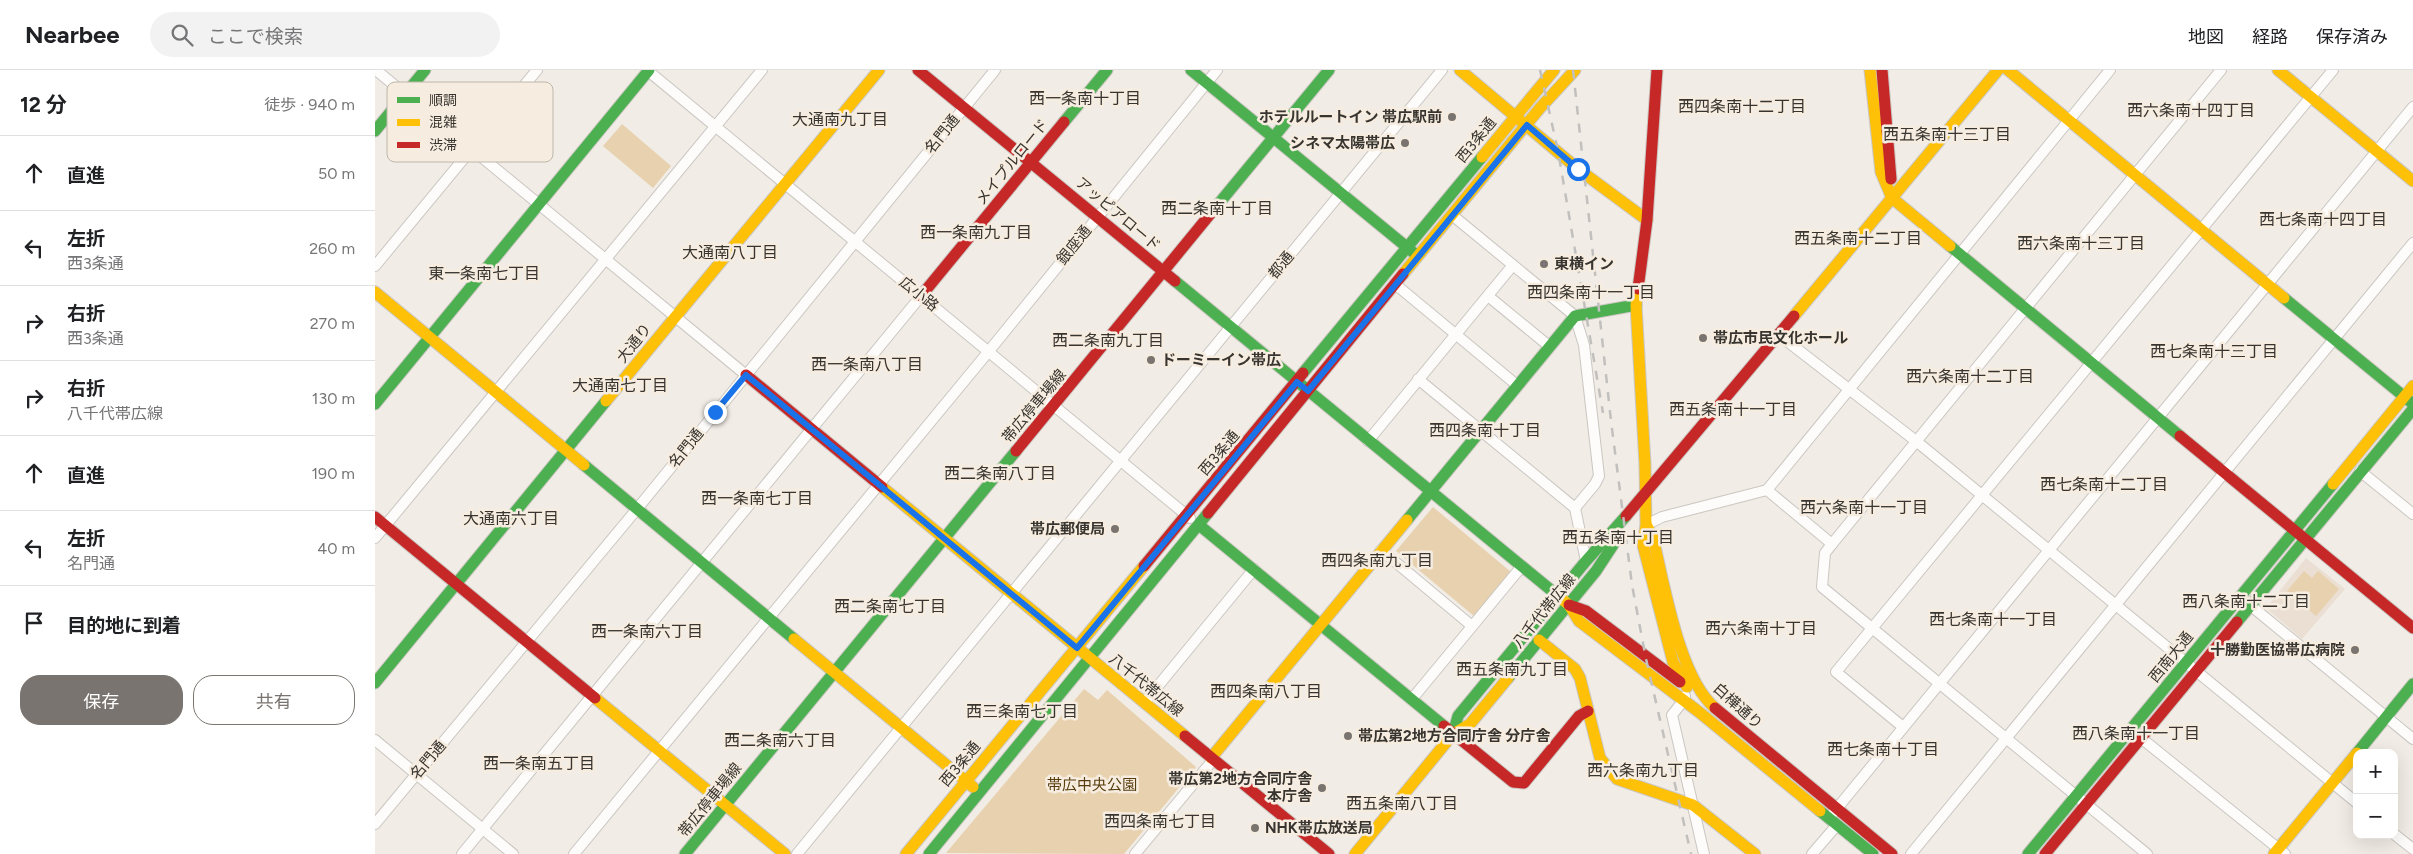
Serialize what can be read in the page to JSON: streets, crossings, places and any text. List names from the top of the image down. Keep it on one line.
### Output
{"streets":{"main road":["西3条通","メイプルロード","アッピアロード","大通り","帯広停車場線","八千代帯広線","西南大通","白樺通り"],"street":["名門通","銀座通","都通","広小路"]},"crossings":[["名門通","アッピアロード"],["名門通","広小路"],["名門通","八千代帯広線"],["西3条通","アッピアロード"],["西3条通","広小路"],["西3条通","八千代帯広線"],["メイプルロード","アッピアロード"],["メイプルロード","広小路"],["アッピアロード","銀座通"],["アッピアロード","都通"],["アッピアロード","帯広停車場線"],["アッピアロード","八千代帯広線"],["銀座通","広小路"],["銀座通","八千代帯広線"],["都通","広小路"],["都通","八千代帯広線"],["広小路","大通り"],["広小路","帯広停車場線"],["帯広停車場線","八千代帯広線"],["八千代帯広線","白樺通り"]],"districts":["西一条南十丁目","西四条南十二丁目","西六条南十四丁目","大通南九丁目","西五条南十三丁目","西二条南十丁目","西七条南十四丁目","西一条南九丁目","西五条南十二丁目","西六条南十三丁目","大通南八丁目","東一条南七丁目","西四条南十一丁目","西二条南九丁目","西七条南十三丁目","西一条南八丁目","西六条南十二丁目","大通南七丁目","西五条南十一丁目","西四条南十丁目","西二条南八丁目","西七条南十二丁目","西一条南七丁目","西六条南十一丁目","大通南六丁目","西五条南十丁目","西四条南九丁目","西八条南十二丁目","西二条南七丁目","西七条南十一丁目","西六条南十丁目","西一条南六丁目","西五条南九丁目","西四条南八丁目","西三条南七丁目","西八条南十一丁目","西二条南六丁目","西七条南十丁目","西一条南五丁目","西六条南九丁目","西五条南八丁目","西四条南七丁目"],"parks":["帯広中央公園"],"places":["ホテルルートイン 帯広駅前","シネマ太陽帯広","東横イン","帯広市民文化ホール","ドーミーイン帯広","帯広郵便局","十勝勤医協帯広病院","帯広第2地方合同庁舎 分庁舎","帯広第2地方合同庁舎 本庁舎","NHK帯広放送局"],"legend":["順調","混雑","渋滞"],"page":{"header":"Nearbee","search":"ここで検索","nav":["地図","経路","保存済み"],"heading":["12 分","徒歩 · 940 m"],"list":[["直進","50 m"],["左折","西3条通","260 m"],["右折","西3条通","270 m"],["右折","八千代帯広線","130 m"],["直進","190 m"],["左折","名門通","40 m"],"目的地に到着"],"buttons":["保存","共有"],"map_buttons":["+","−"]}}
